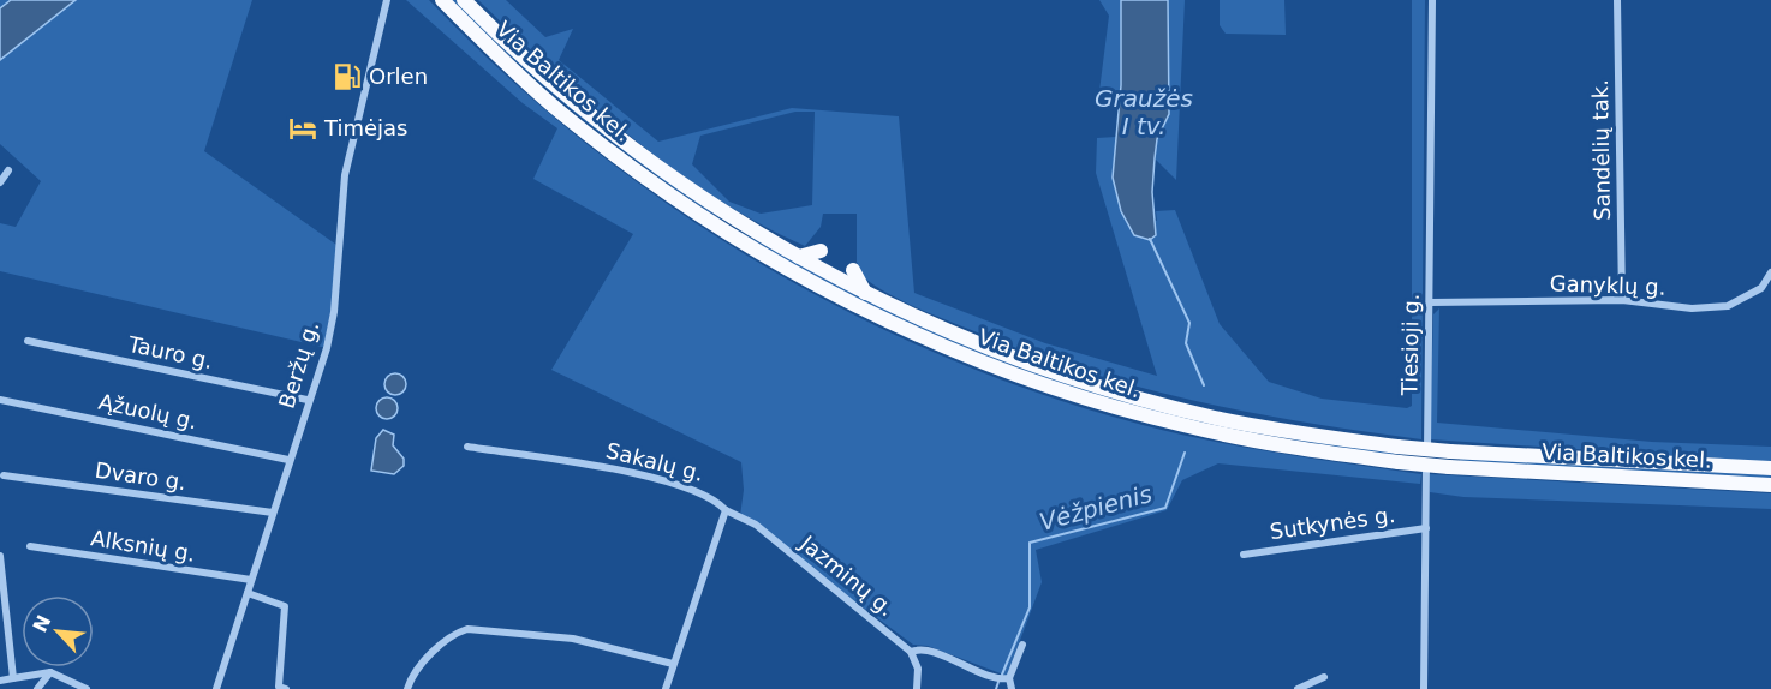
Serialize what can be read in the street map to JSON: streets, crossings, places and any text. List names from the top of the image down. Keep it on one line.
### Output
{"streets":{"highway":["Via Baltikos kel."],"street":["Sandėlių tak.","Ganyklų g.","Tiesioji g.","Tauro g.","Beržų g.","Ąžuolų g.","Sakalų g.","Dvaro g.","Sutkynės g.","Alksnių g.","Jazminų g."]},"crossings":[["Sandėlių tak.","Ganyklų g."],["Ganyklų g.","Tiesioji g."],["Tiesioji g.","Sutkynės g."],["Tauro g.","Beržų g."],["Beržų g.","Ąžuolų g."],["Beržų g.","Dvaro g."],["Beržų g.","Alksnių g."],["Sakalų g.","Jazminų g."]],"water":["Graužės I tv.","Vėžpienis"],"places":{"fuel station":["Orlen"],"hotel":["Timėjas"]},"north":"top left"}
